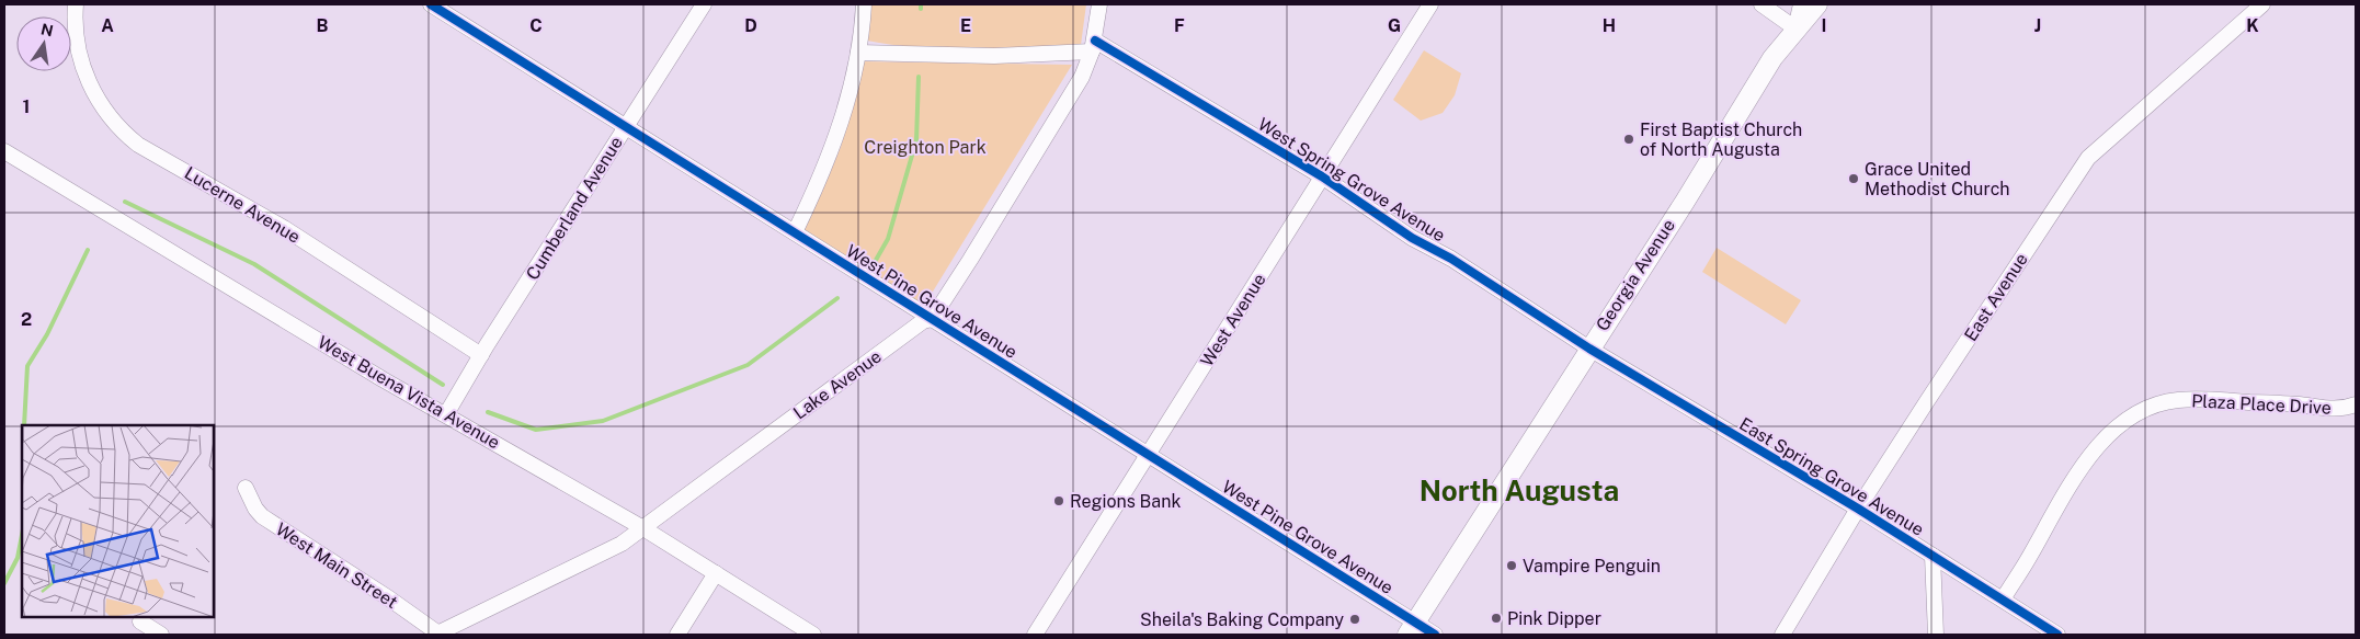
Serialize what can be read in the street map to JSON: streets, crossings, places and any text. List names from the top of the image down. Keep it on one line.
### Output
{"streets":{"main road":["Georgia Avenue"],"street":["West Spring Grove Avenue","Lucerne Avenue","Cumberland Avenue","East Avenue","West Pine Grove Avenue","West Avenue","Lake Avenue","West Buena Vista Avenue","Plaza Place Drive","East Spring Grove Avenue","West Main Street"]},"crossings":[["West Spring Grove Avenue","Georgia Avenue"],["West Spring Grove Avenue","West Avenue"],["West Spring Grove Avenue","Lake Avenue"],["West Spring Grove Avenue","East Spring Grove Avenue"],["Lucerne Avenue","Cumberland Avenue"],["Cumberland Avenue","West Pine Grove Avenue"],["Cumberland Avenue","West Buena Vista Avenue"],["Georgia Avenue","West Pine Grove Avenue"],["Georgia Avenue","East Spring Grove Avenue"],["East Avenue","East Spring Grove Avenue"],["West Pine Grove Avenue","West Avenue"],["West Pine Grove Avenue","Lake Avenue"],["Lake Avenue","West Buena Vista Avenue"],["Lake Avenue","West Main Street"],["Plaza Place Drive","East Spring Grove Avenue"]],"districts":["North Augusta"],"parks":["Creighton Park"],"places":["First Baptist Church of North Augusta","Grace United Methodist Church","Regions Bank","Vampire Penguin","Pink Dipper","Sheila's Baking Company"],"north":"top","grid":{"columns":["A","B","C","D","E","F","G","H","I","J","K"],"rows":["1","2"]}}
